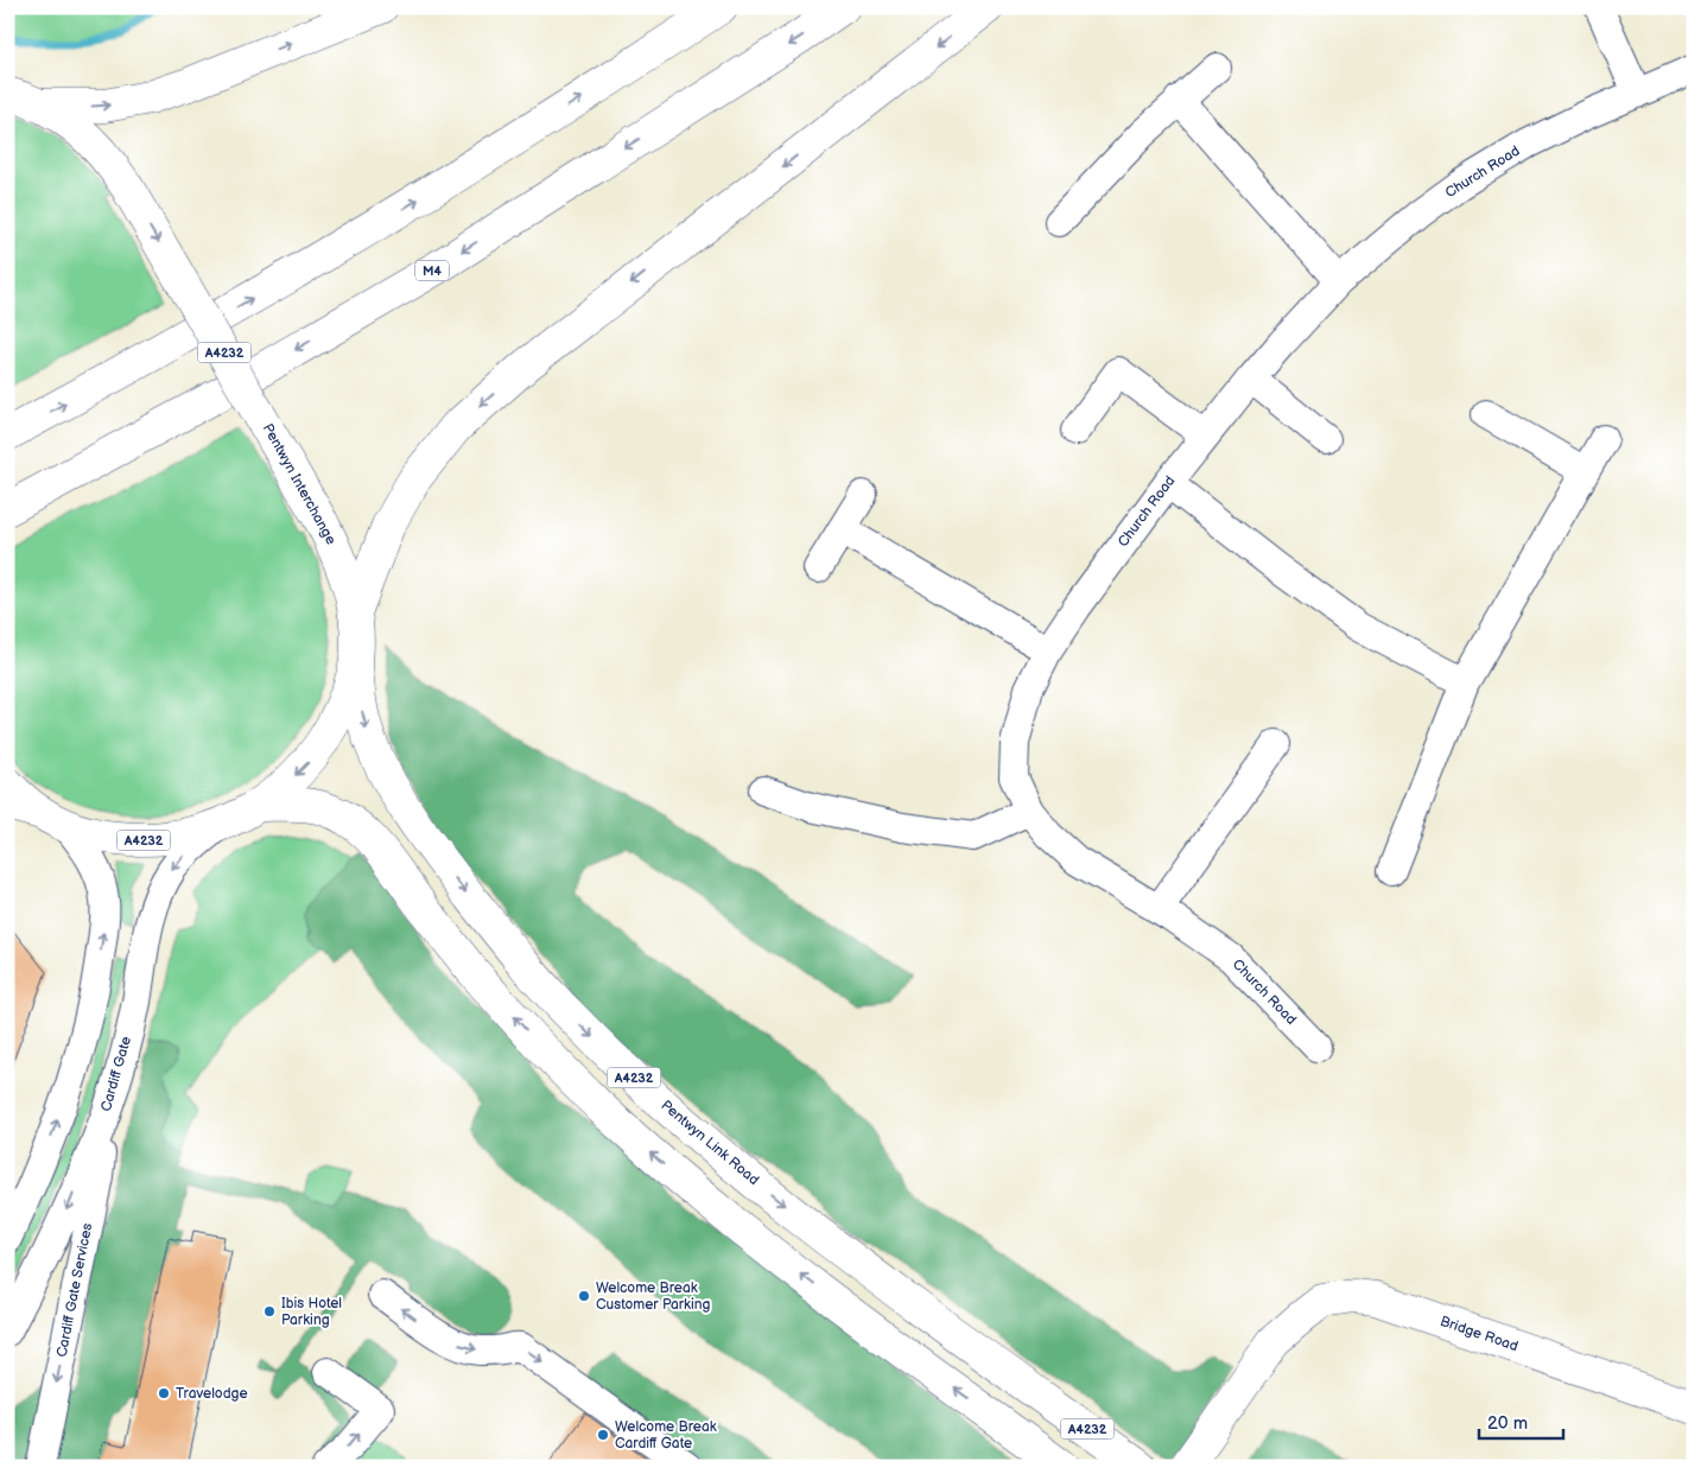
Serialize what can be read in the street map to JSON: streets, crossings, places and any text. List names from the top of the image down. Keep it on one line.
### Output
{"streets":{"main road":["M4","A4232","Pentwyn Interchange","Pentwyn Link Road","Bridge Road"],"street":["Church Road","Cardiff Gate","Cardiff Gate Services"]},"crossings":[["A4232","Pentwyn Interchange"],["Pentwyn Interchange","Cardiff Gate"],["Pentwyn Interchange","Pentwyn Link Road"],["Cardiff Gate","Cardiff Gate Services"]],"one_way":["Pentwyn Interchange","Cardiff Gate"],"places":["Welcome Break Customer Parking","Ibis Hotel Parking","Travelodge","Welcome Break Cardiff Gate"],"scale_bar":"20 m"}
